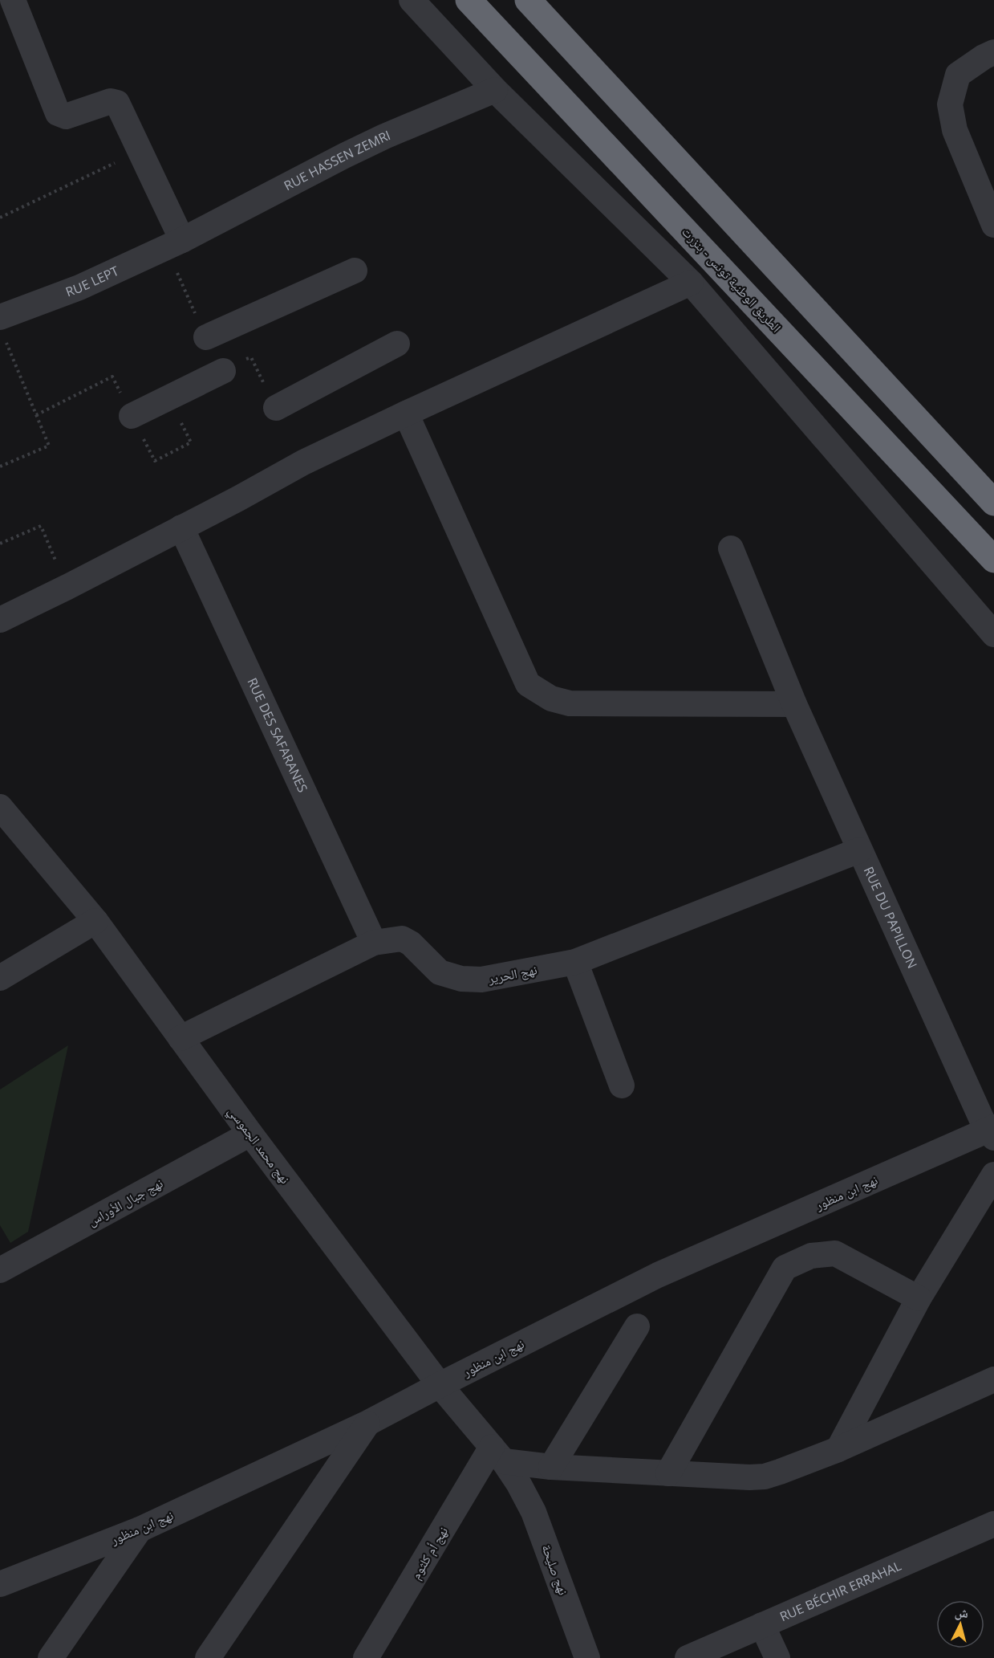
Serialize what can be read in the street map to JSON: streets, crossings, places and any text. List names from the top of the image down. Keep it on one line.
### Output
{"streets":{"highway":["الطريق الوطنية تونس - بنزرت"],"street":["RUE HASSEN ZEMRI","RUE LEPT","RUE DES SAFARANES","RUE DU PAPILLON","نهج الحرير","نهج محمد الجموسي","نهج ابن منظور","نهج جبال الأوراس","نهج أم كلثوم","نهج صليحة","RUE BÉCHIR ERRAHAL"]},"crossings":[["RUE HASSEN ZEMRI","RUE LEPT"],["RUE DES SAFARANES","نهج الحرير"],["RUE DU PAPILLON","نهج الحرير"],["RUE DU PAPILLON","نهج ابن منظور"],["نهج الحرير","نهج محمد الجموسي"],["نهج محمد الجموسي","نهج ابن منظور"],["نهج محمد الجموسي","نهج جبال الأوراس"],["نهج محمد الجموسي","نهج أم كلثوم"],["نهج محمد الجموسي","نهج صليحة"]],"north":"top"}
